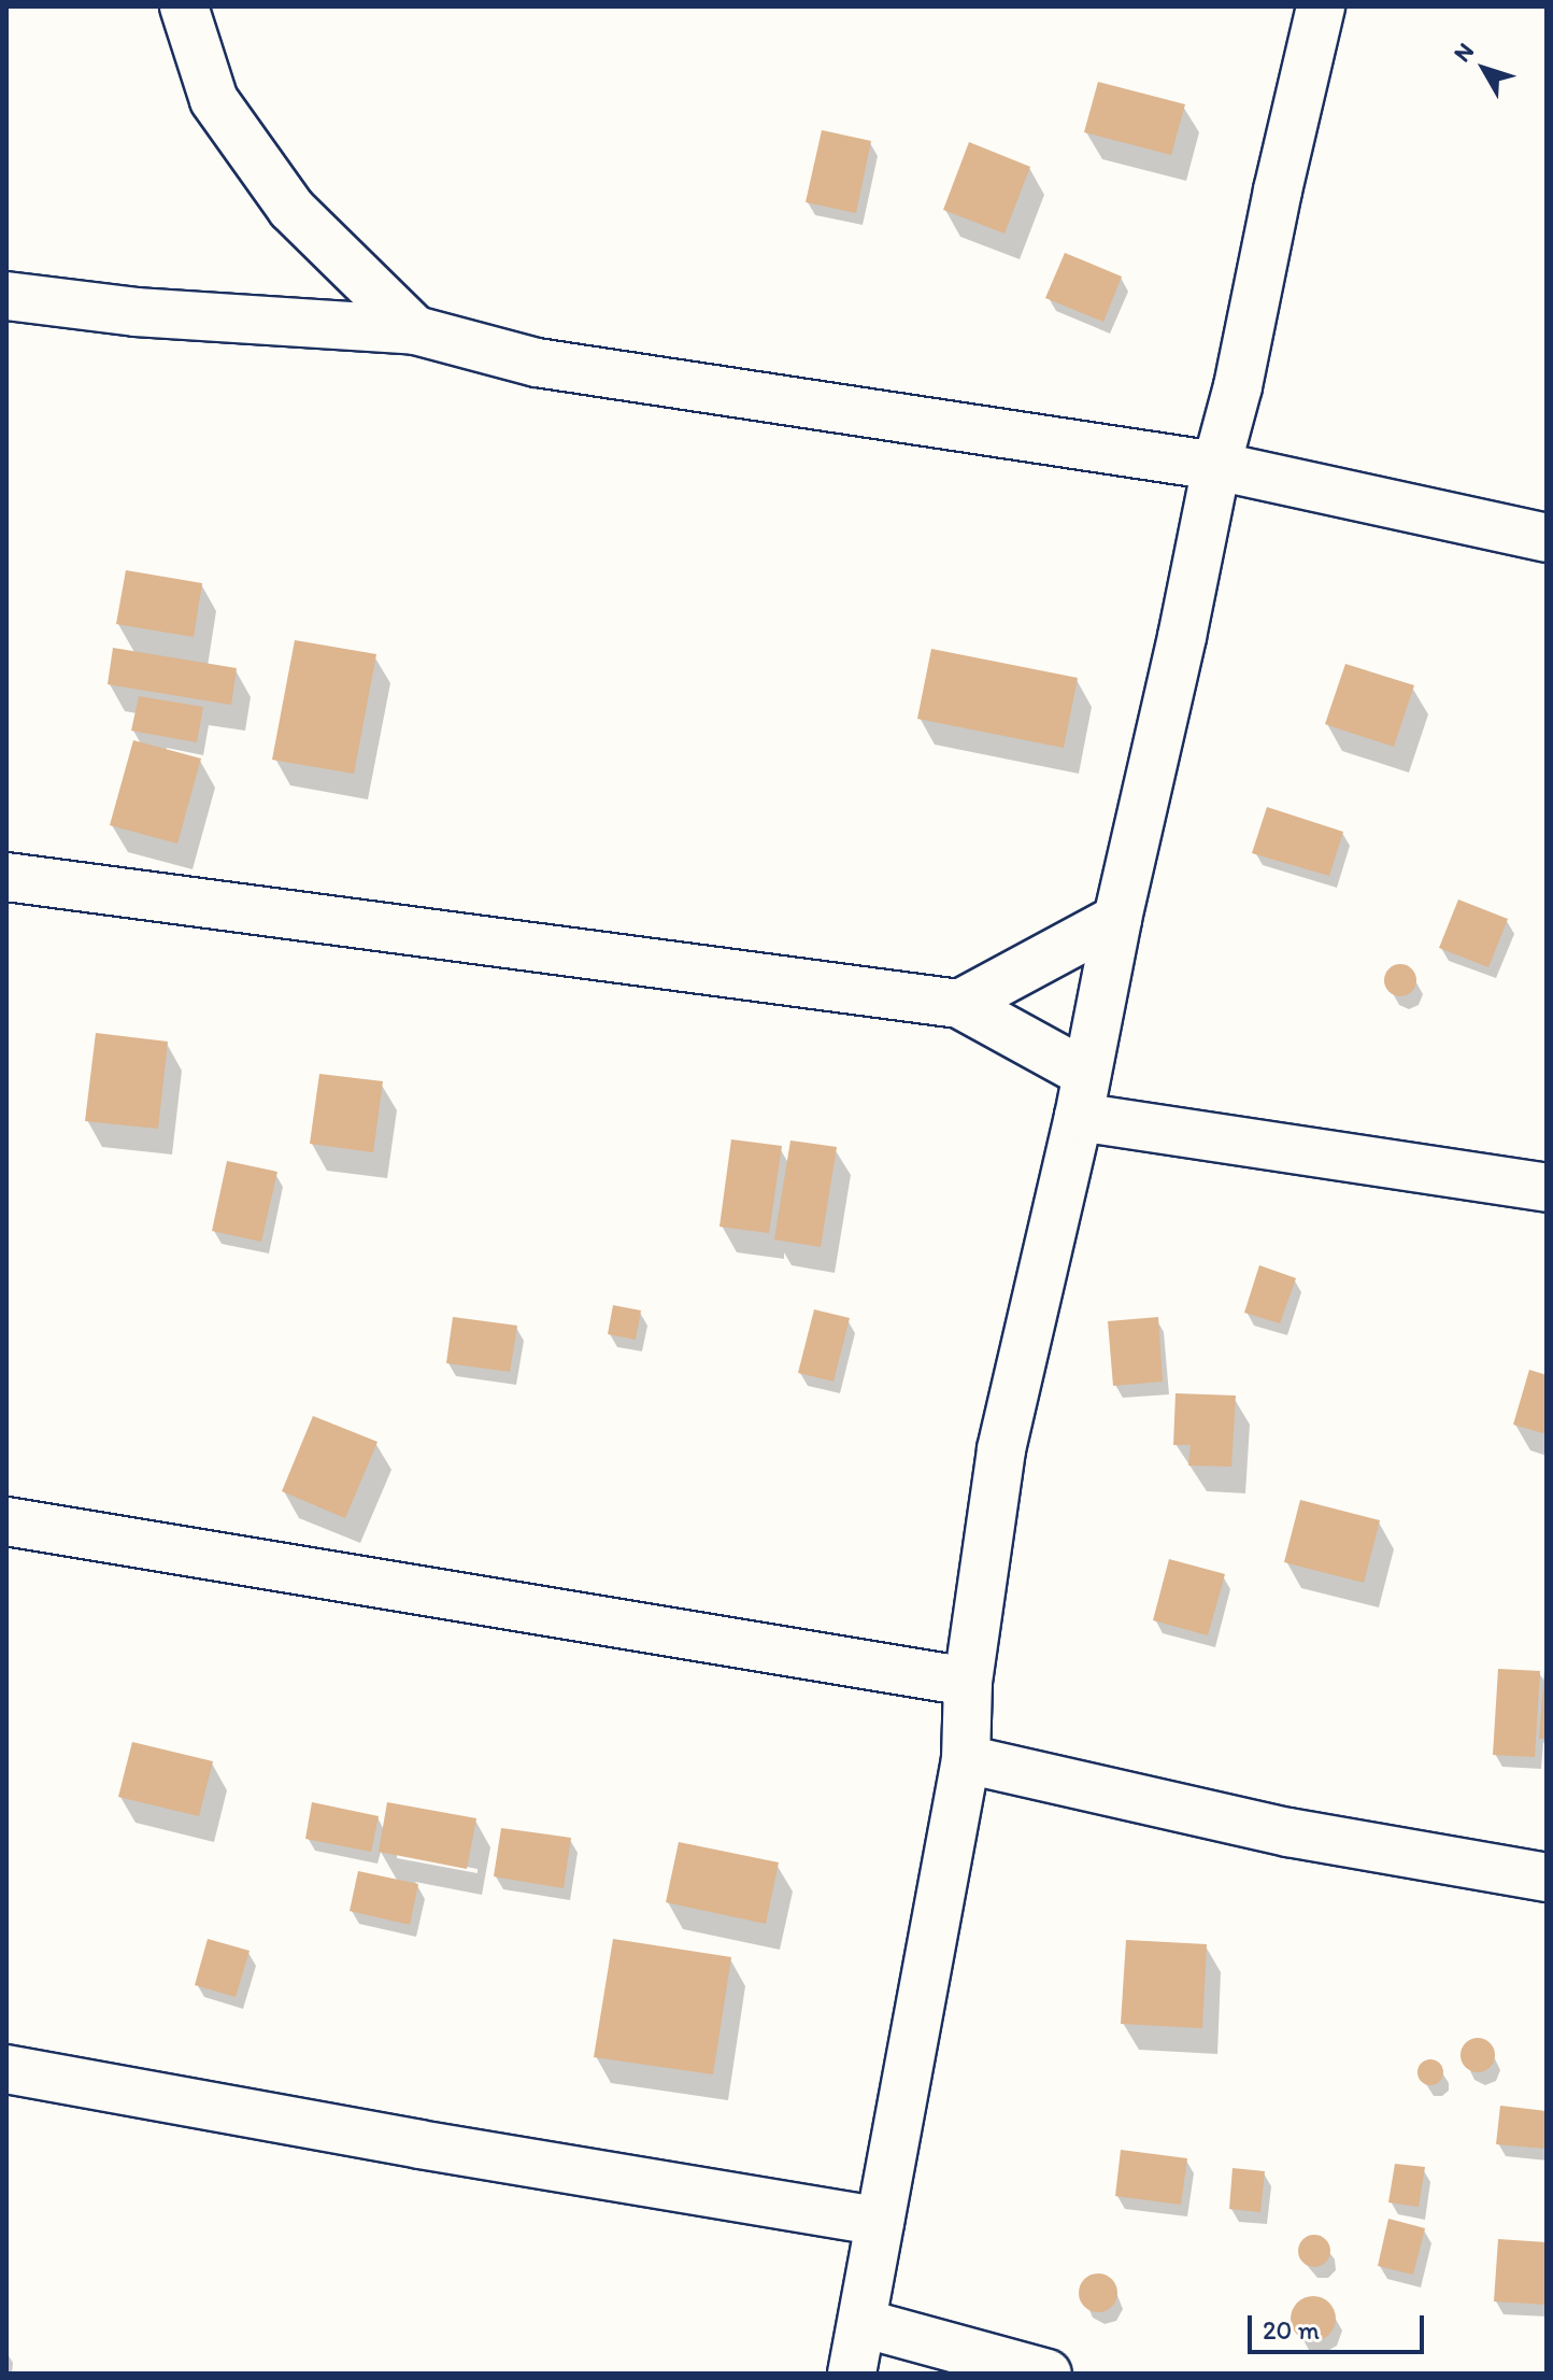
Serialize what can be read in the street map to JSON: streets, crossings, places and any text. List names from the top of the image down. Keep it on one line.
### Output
{"scale_bar":"20 m","north":"top left"}
